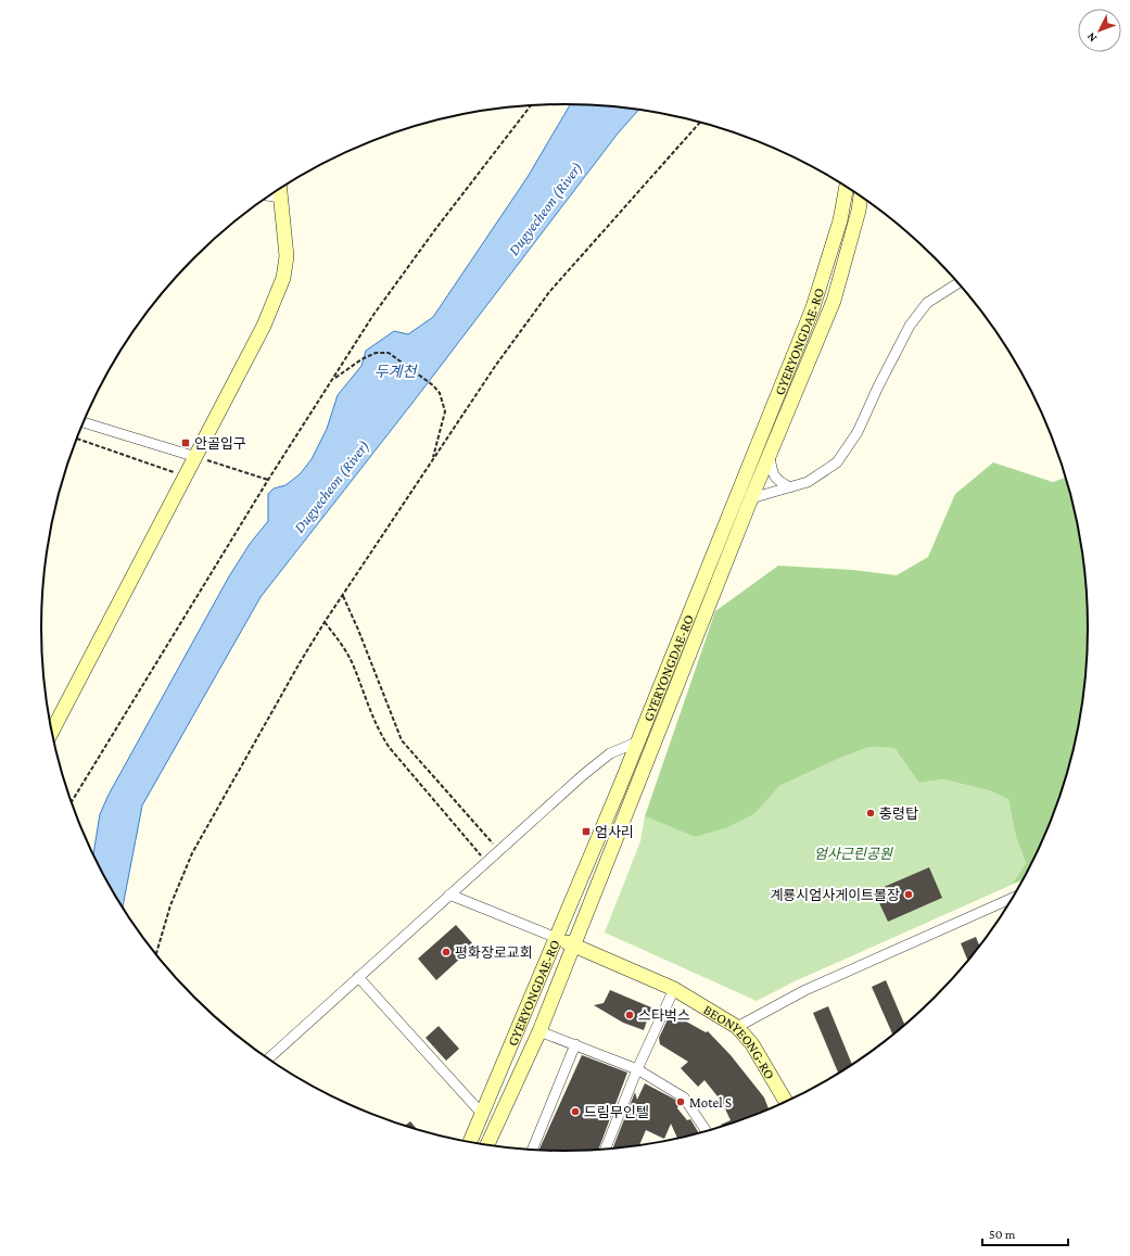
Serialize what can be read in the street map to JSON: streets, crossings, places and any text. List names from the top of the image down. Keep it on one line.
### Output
{"streets":{"main road":["GYERYONGDAE-RO","BEONYEONG-RO"]},"crossings":[["GYERYONGDAE-RO","BEONYEONG-RO"]],"water":["Dugyecheon (River)","두계천"],"parks":["엄사근린공원"],"places":{"transit":["안골입구","엄사리"],"other":["충령탑","계룡시엄사게이트볼장","평화장로교회","스타벅스","Motel S","드림무인텔"]},"scale_bar":"50 m","north":"bottom left"}
